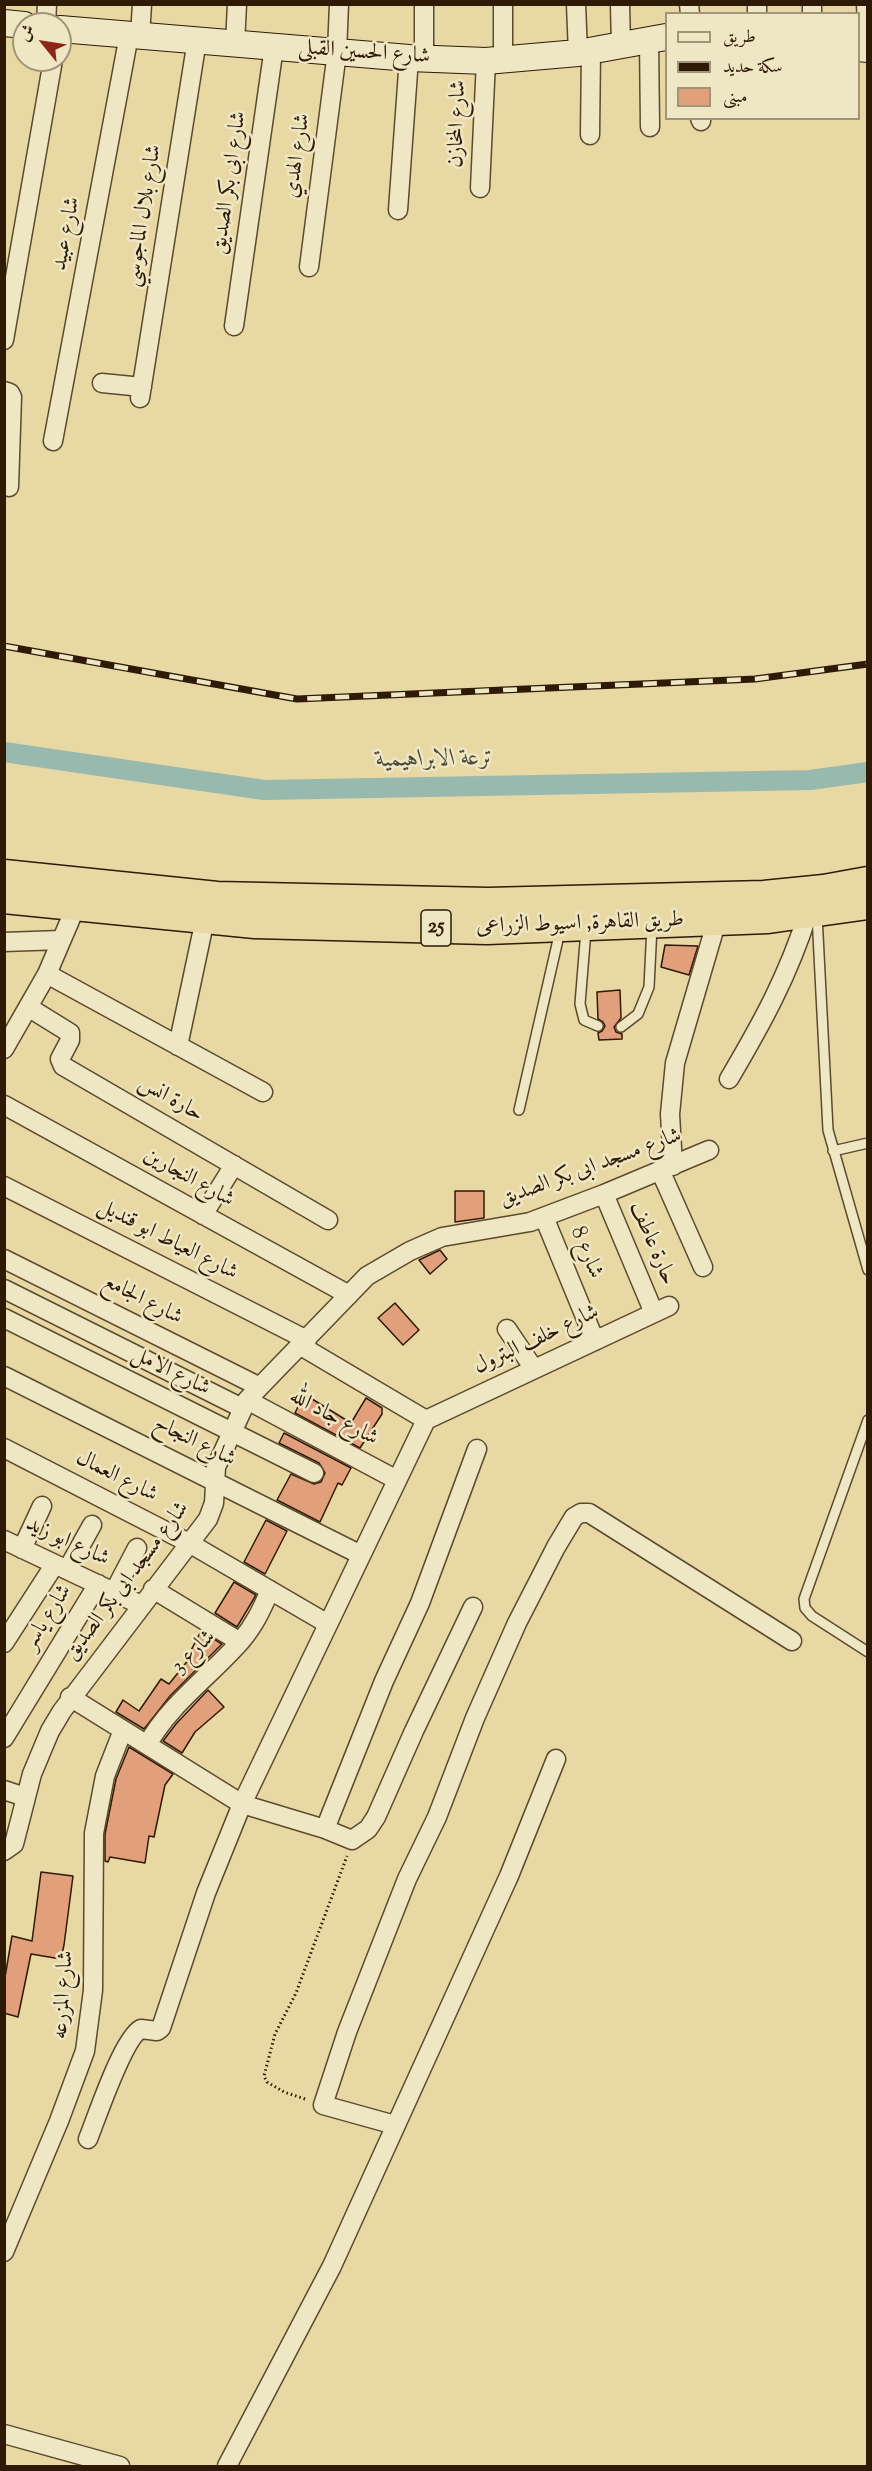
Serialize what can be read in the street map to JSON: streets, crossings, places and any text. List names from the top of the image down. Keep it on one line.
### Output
{"streets":{"highway":["طريق القاهرة, اسيوط الزراعى","25"],"main road":["شارع الحسين القبلى"],"street":["شارع المخازن","شارع الهدي","شارع ابى بكر الصديق","شارع بلال الماجوسي","شارع عبيد","حارة انس","شارع مسجد ابى بكر الصديق","شارع النجارين","شارع العياط ابو قنديل","حارة عاطف","شارع 8","شارع الجامع","شارع خلف البترول","شارع الامل","شارع جاد الله","شارع النجاح","شارع العمال","شارع ابو زيد","شارع ياسر","شارع 3","شارع المزرعه"]},"crossings":[["شارع الحسين القبلى","شارع المخازن"],["شارع الحسين القبلى","شارع الهدي"],["شارع الحسين القبلى","شارع ابى بكر الصديق"],["شارع الحسين القبلى","شارع بلال الماجوسي"],["شارع الحسين القبلى","شارع عبيد"],["شارع مسجد ابى بكر الصديق","شارع النجارين"],["شارع مسجد ابى بكر الصديق","شارع العياط ابو قنديل"],["شارع مسجد ابى بكر الصديق","حارة عاطف"],["شارع مسجد ابى بكر الصديق","شارع 8"],["شارع مسجد ابى بكر الصديق","شارع الجامع"],["شارع مسجد ابى بكر الصديق","شارع الامل"],["شارع مسجد ابى بكر الصديق","شارع جاد الله"],["شارع مسجد ابى بكر الصديق","شارع النجاح"],["شارع مسجد ابى بكر الصديق","شارع العمال"],["شارع مسجد ابى بكر الصديق","شارع ابو زيد"],["شارع العياط ابو قنديل","شارع خلف البترول"],["حارة عاطف","شارع خلف البترول"],["شارع 8","شارع خلف البترول"],["شارع الجامع","شارع جاد الله"],["شارع العمال","شارع 3"],["شارع ابو زيد","شارع ياسر"]],"water":["ترعة الابراهيمية"],"legend":["طريق","سكة حديد","مبنى"],"north":"top left"}
